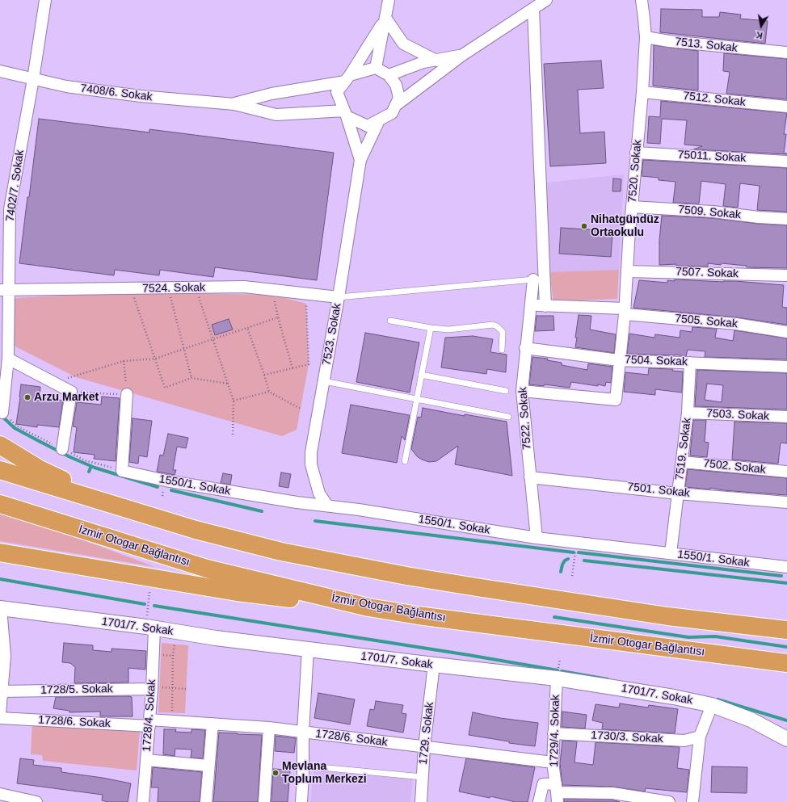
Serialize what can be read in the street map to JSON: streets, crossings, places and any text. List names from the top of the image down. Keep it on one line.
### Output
{"streets":{"highway":["İzmir Otogar Bağlantısı"],"street":["7513. Sokak","7408/6. Sokak","7512. Sokak","75011. Sokak","7520. Sokak","7402/7. Sokak","7509. Sokak","7507. Sokak","7524. Sokak","7505. Sokak","7523. Sokak","7504. Sokak","7503. Sokak","7522. Sokak","7519. Sokak","7502. Sokak","1550/1. Sokak","7501. Sokak","1701/7. Sokak","1728/5. Sokak","1728/4. Sokak","1728/6. Sokak","1729/4. Sokak","1729. Sokak","1730/3. Sokak"]},"crossings":[["7513. Sokak","7520. Sokak"],["7408/6. Sokak","7402/7. Sokak"],["7512. Sokak","7520. Sokak"],["75011. Sokak","7520. Sokak"],["7520. Sokak","7509. Sokak"],["7520. Sokak","7507. Sokak"],["7520. Sokak","7505. Sokak"],["7520. Sokak","7504. Sokak"],["7520. Sokak","7522. Sokak"],["7402/7. Sokak","7524. Sokak"],["7524. Sokak","7523. Sokak"],["7505. Sokak","7522. Sokak"],["7523. Sokak","1550/1. Sokak"],["7504. Sokak","7522. Sokak"],["7504. Sokak","7519. Sokak"],["7503. Sokak","7519. Sokak"],["7522. Sokak","1550/1. Sokak"],["7522. Sokak","7501. Sokak"],["7519. Sokak","7502. Sokak"],["7519. Sokak","1550/1. Sokak"],["7519. Sokak","7501. Sokak"],["1701/7. Sokak","1728/4. Sokak"],["1701/7. Sokak","1729/4. Sokak"],["1701/7. Sokak","1729. Sokak"],["1728/5. Sokak","1728/4. Sokak"],["1728/4. Sokak","1728/6. Sokak"],["1728/6. Sokak","1729/4. Sokak"],["1728/6. Sokak","1729. Sokak"],["1729/4. Sokak","1730/3. Sokak"]],"places":["Nihatgündüz Ortaokulu","Arzu Market","Mevlana Toplum Merkezi"],"north":"bottom"}
